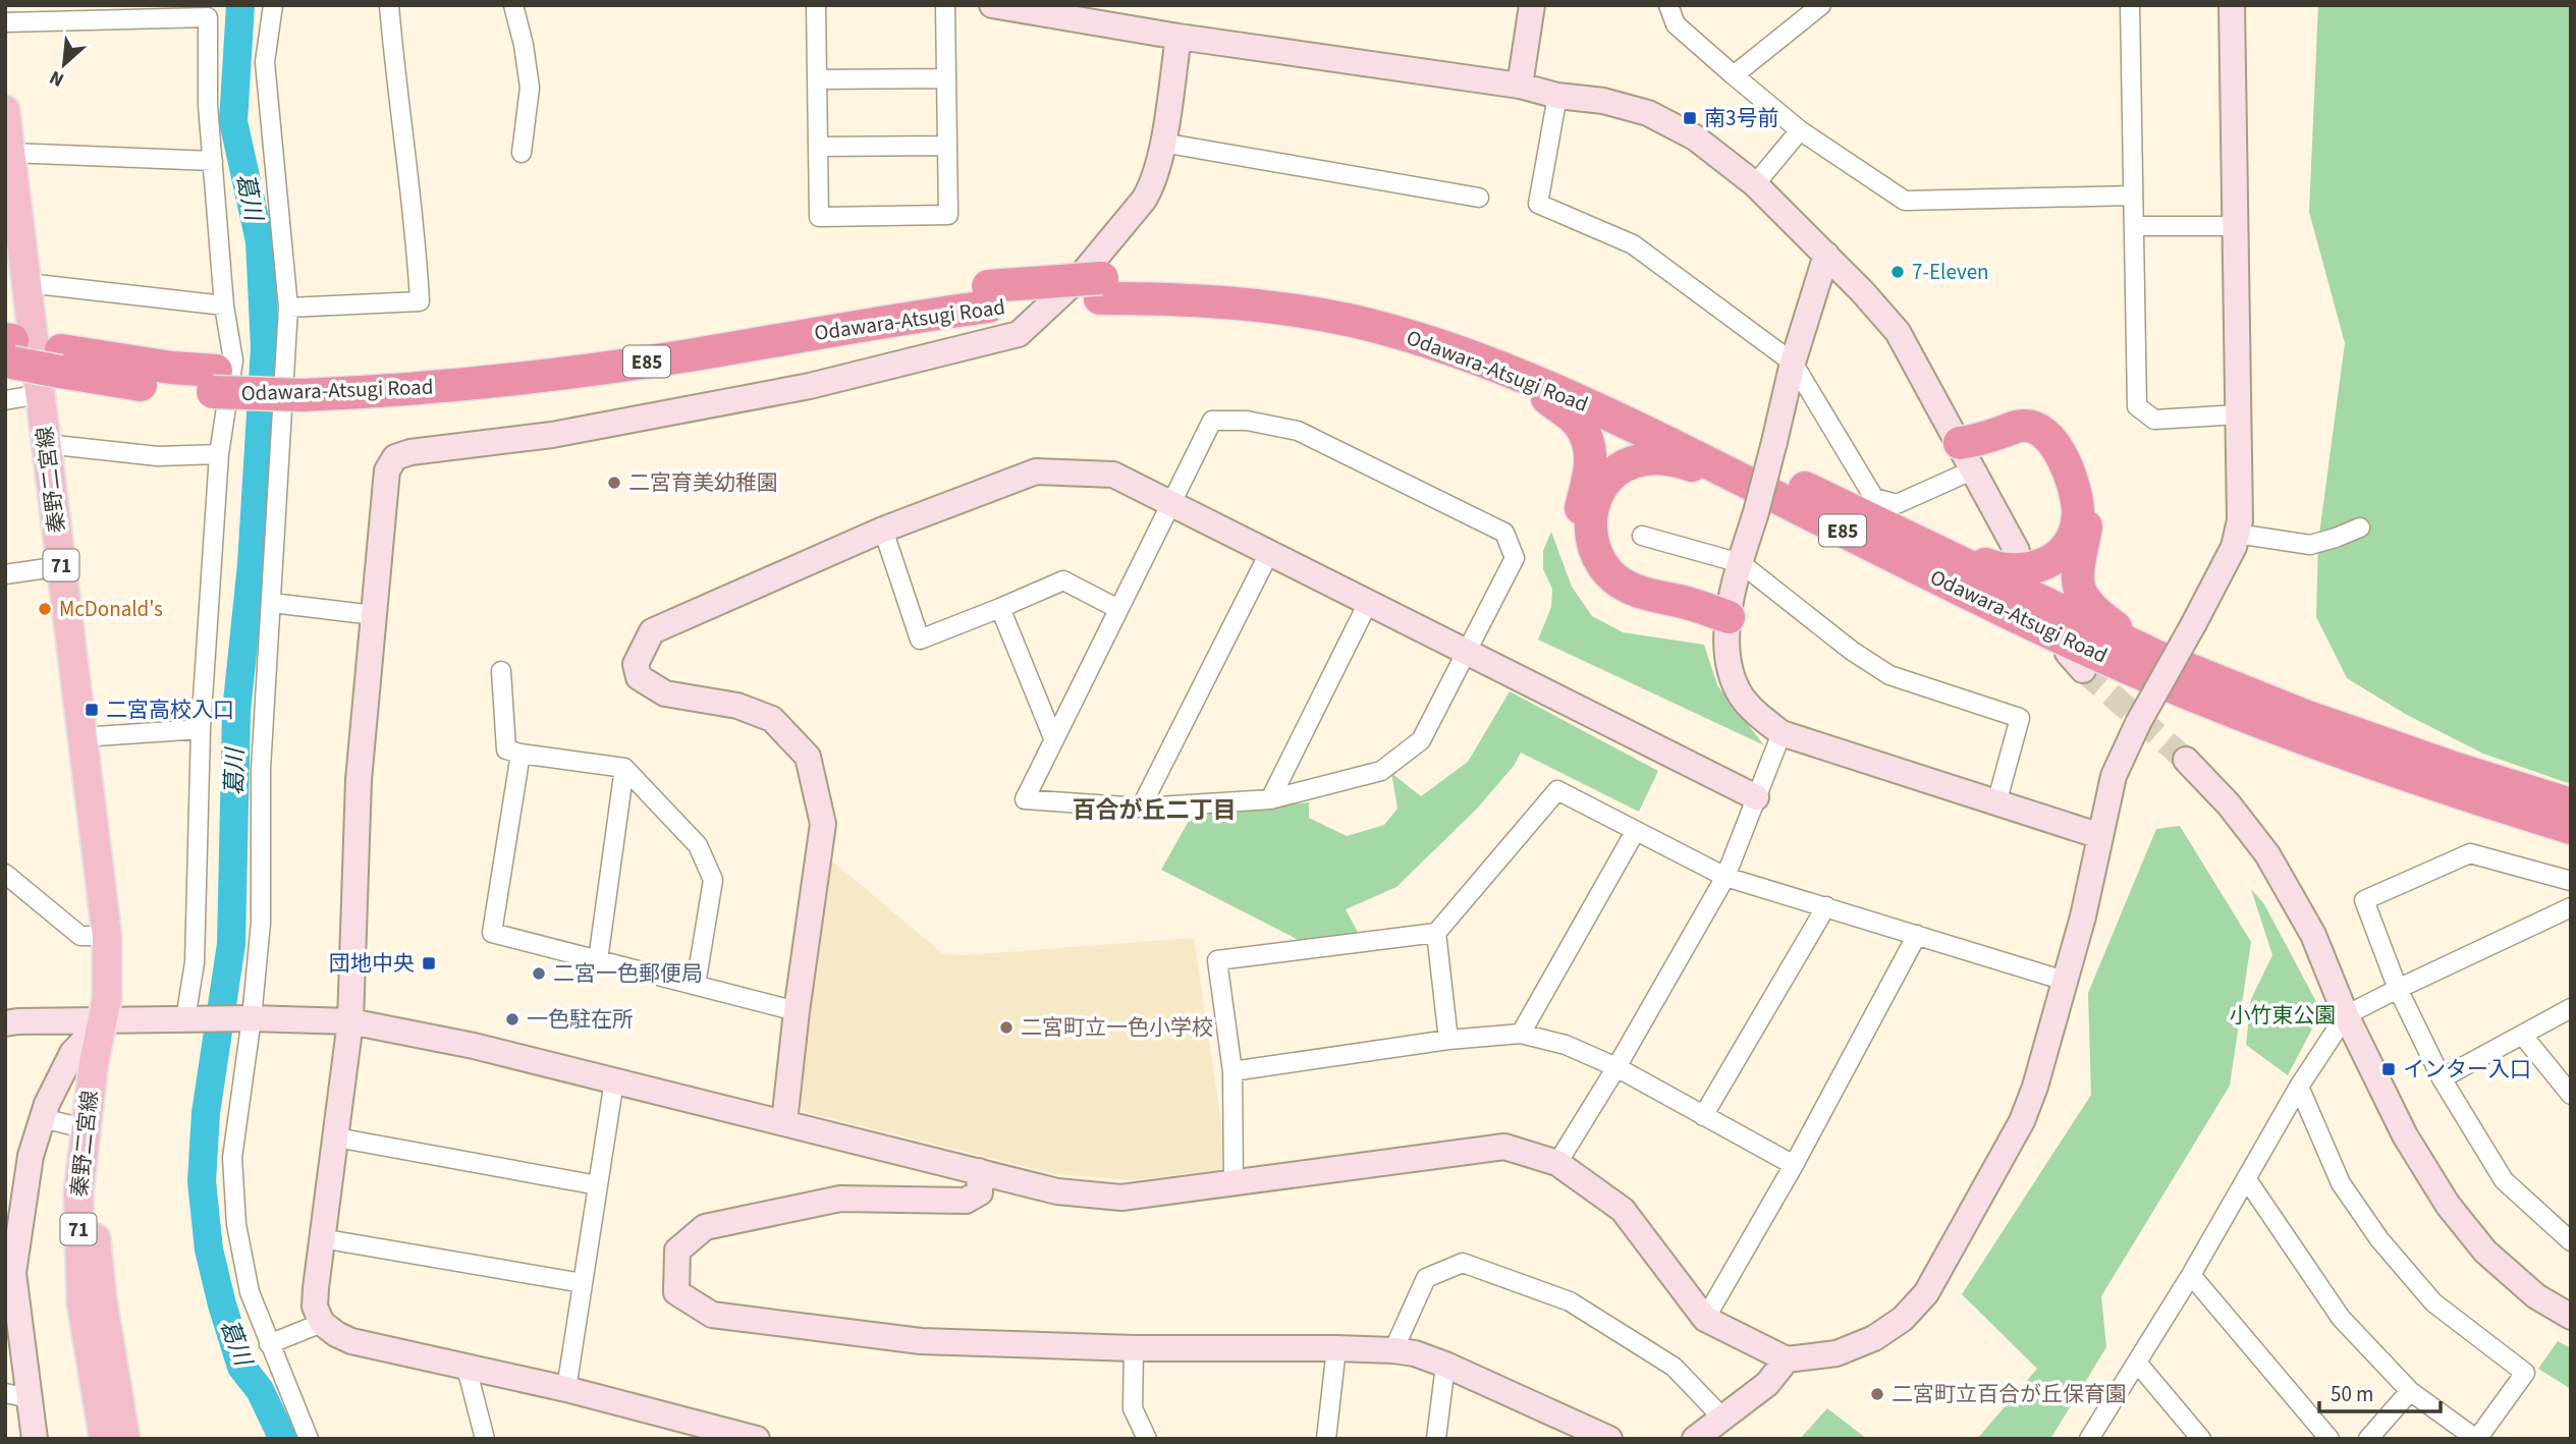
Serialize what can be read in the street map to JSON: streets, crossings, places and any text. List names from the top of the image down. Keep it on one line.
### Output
{"streets":{"highway":["Odawara-Atsugi Road","E85"],"main road":["秦野二宮線","71"]},"crossings":[["Odawara-Atsugi Road","秦野二宮線"]],"districts":["百合が丘二丁目"],"water":["葛川"],"parks":["小竹東公園"],"places":{"transit":["南3号前","二宮高校入口","団地中央","インター入口"],"other":["7-Eleven","二宮育美幼稚園","McDonald's","二宮一色郵便局","一色駐在所","二宮町立一色小学校","二宮町立百合が丘保育園"]},"scale_bar":"50 m","north":"bottom left"}
